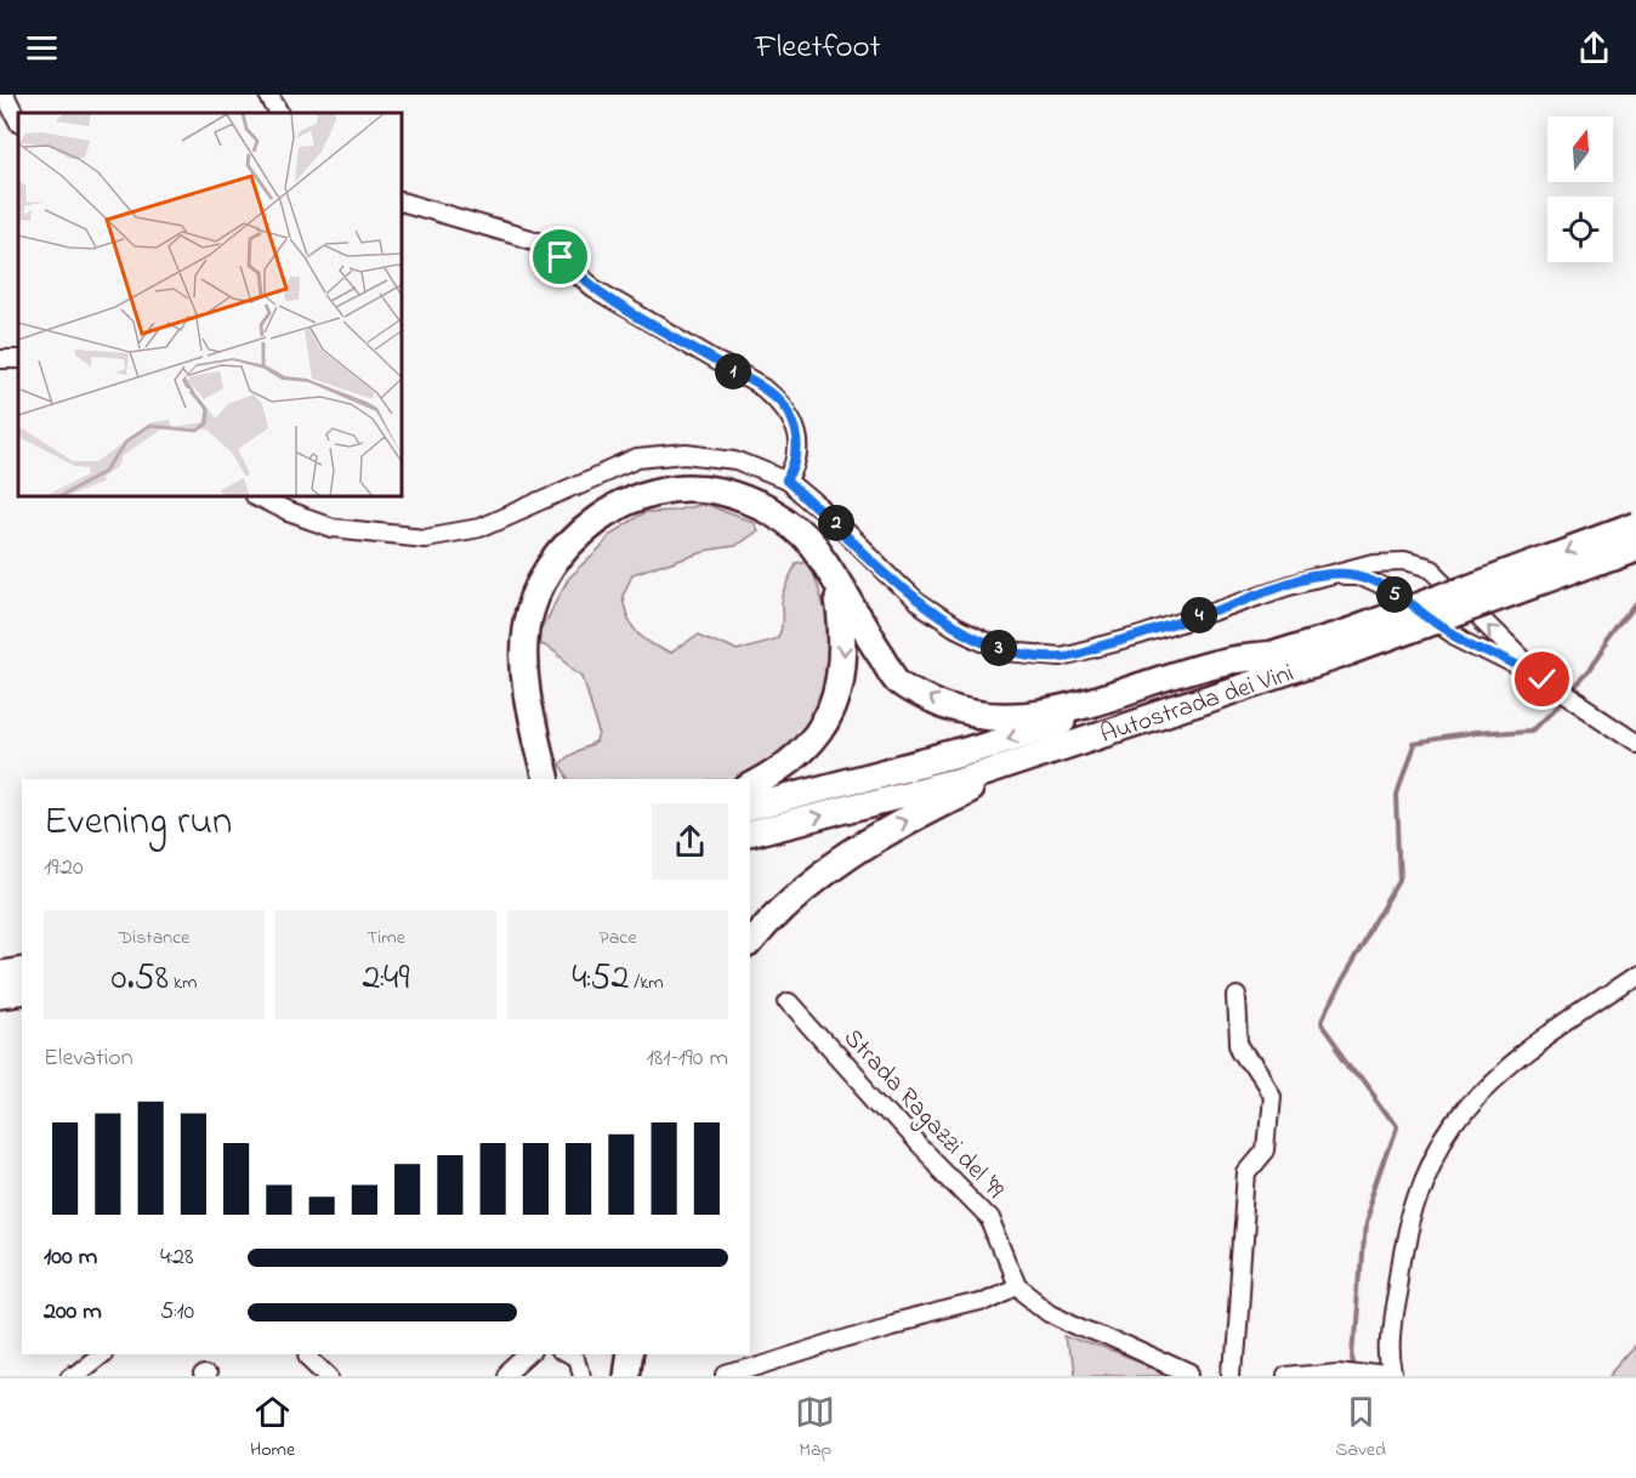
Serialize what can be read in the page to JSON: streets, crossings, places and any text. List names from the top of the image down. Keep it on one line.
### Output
{"streets":{"highway":["Autostrada dei Vini"],"street":["Strada Ragazzi del '99"]},"north":"top","page":{"header":"Fleetfoot","pins":["1","2","5","4","3"],"heading":["Evening run","19:20"],"stats":[["Distance","0.58 km"],["Time","2:49"],["Pace","4:52 /km"]],"chart":["Elevation","181–190 m"],"list":[{"name":"100 m","note":"4:28"},{"name":"200 m","note":"5:10"}],"tabs":["Home","Map","Saved"]}}
